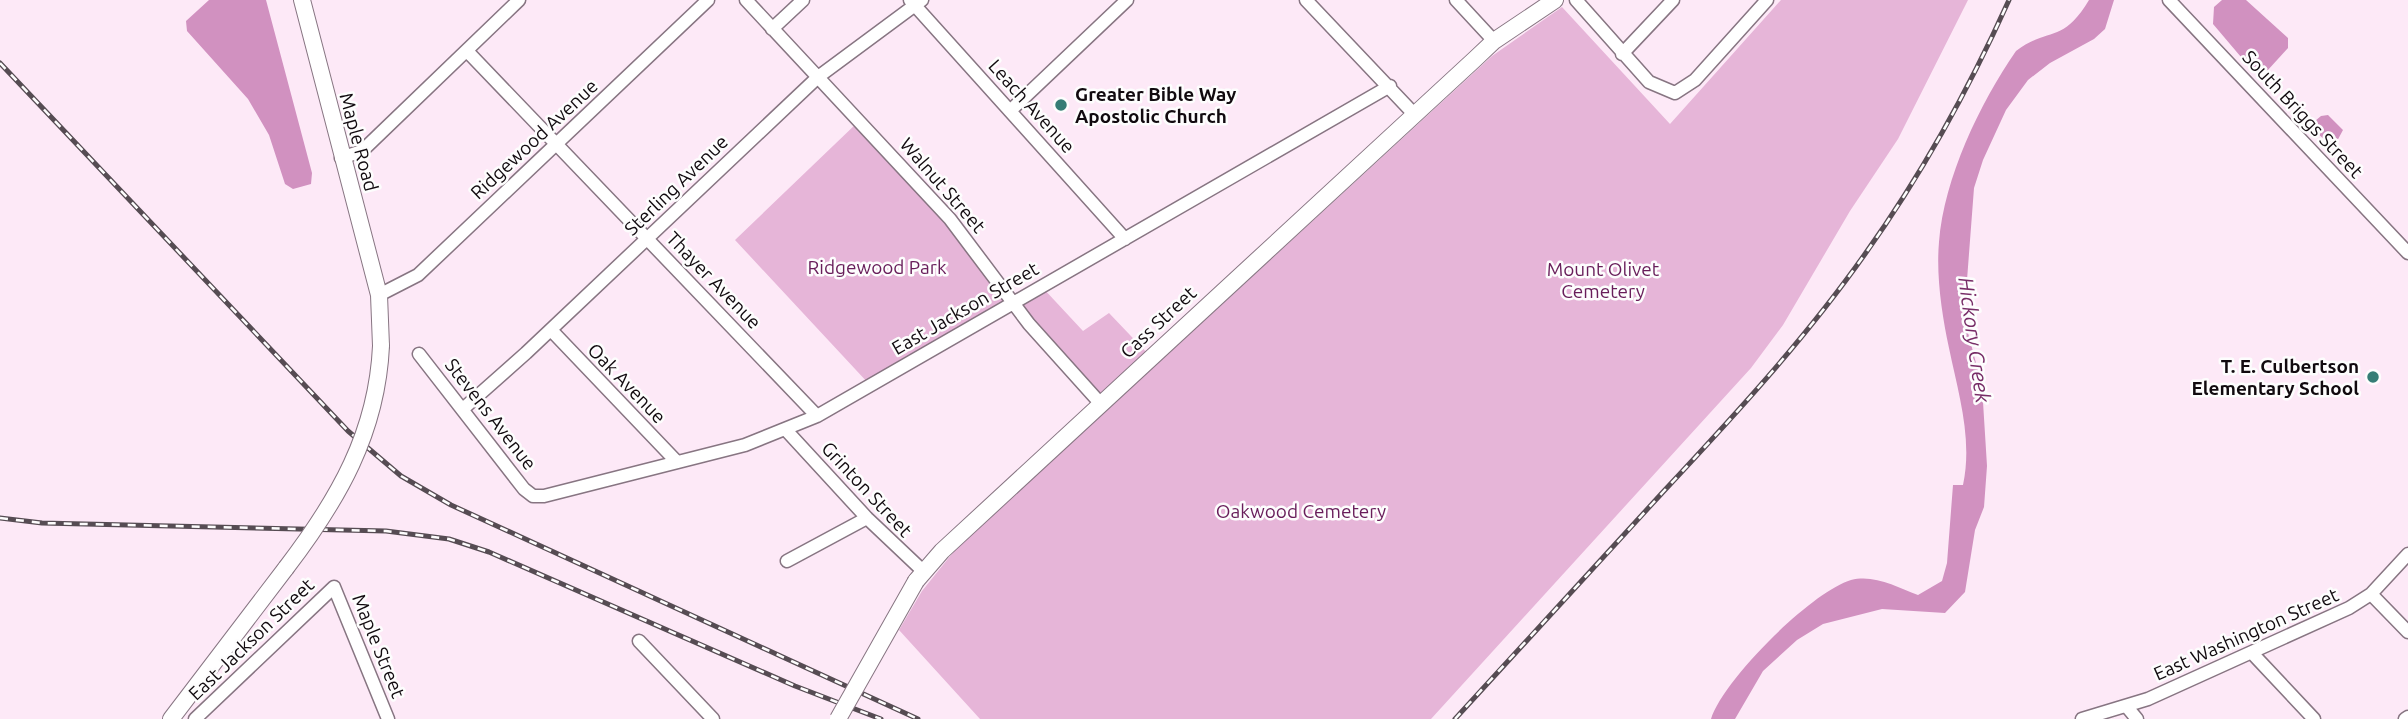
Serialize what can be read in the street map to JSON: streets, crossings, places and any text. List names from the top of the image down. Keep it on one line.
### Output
{"streets":{"main road":["Maple Road","Cass Street"],"street":["Leach Avenue","South Briggs Street","Ridgewood Avenue","Sterling Avenue","Walnut Street","Thayer Avenue","East Jackson Street","Oak Avenue","Stevens Avenue","Grinton Street","East Washington Street","Maple Street"]},"crossings":[["Leach Avenue","Sterling Avenue"],["Leach Avenue","East Jackson Street"],["Ridgewood Avenue","Maple Road"],["Ridgewood Avenue","Thayer Avenue"],["Sterling Avenue","Walnut Street"],["Sterling Avenue","Thayer Avenue"],["Sterling Avenue","Oak Avenue"],["Sterling Avenue","Stevens Avenue"],["Walnut Street","East Jackson Street"],["Walnut Street","Cass Street"],["Thayer Avenue","East Jackson Street"],["East Jackson Street","Oak Avenue"],["East Jackson Street","Stevens Avenue"],["East Jackson Street","Grinton Street"],["East Jackson Street","Maple Street"],["Cass Street","Grinton Street"]],"water":["Hickory Creek"],"parks":["Ridgewood Park","Mount Olivet Cemetery","Oakwood Cemetery"],"places":["Greater Bible Way Apostolic Church","T. E. Culbertson Elementary School"]}
